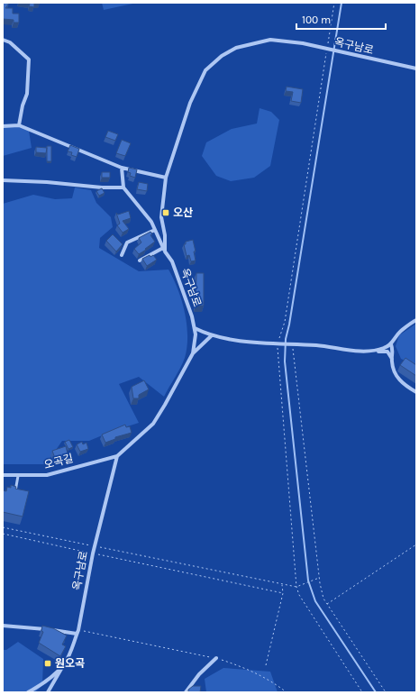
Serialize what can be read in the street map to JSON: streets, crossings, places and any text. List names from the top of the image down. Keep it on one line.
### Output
{"streets":{"street":["옥구남로","오곡길"]},"crossings":[["옥구남로","오곡길"]],"places":{"transit":["오산","원오곡"]},"scale_bar":"100 m"}
